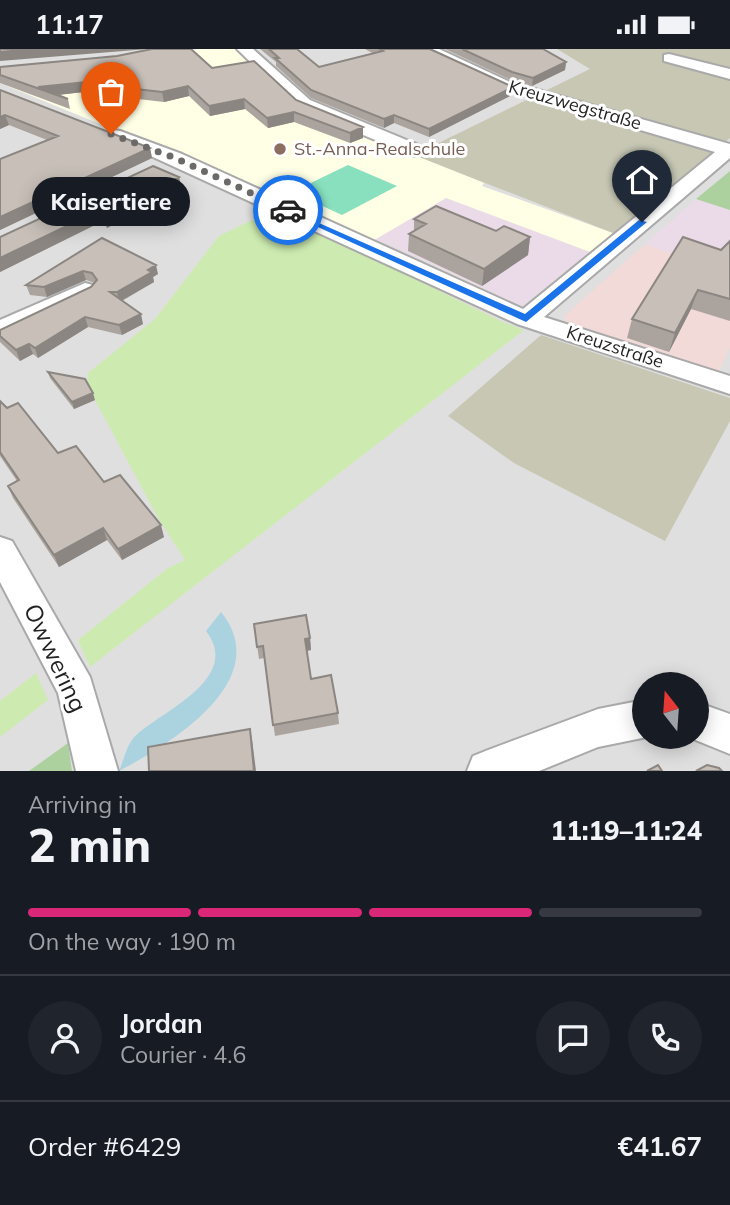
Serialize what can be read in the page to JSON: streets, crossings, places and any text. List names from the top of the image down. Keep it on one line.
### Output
{"streets":{"street":["Kreuzwegstraße","Kreuzstraße","Owwering"]},"places":["Kaisertiere","St.-Anna-Realschule"],"north":"top","page":{"status":"11:17","bubble":"Kaisertiere","heading":["2 min","Arriving in","11:19–11:24"],"panel":["Jordan","Courier · 4.6","Order #6429","€41.67"],"bar":"On the way · 190 m"}}
